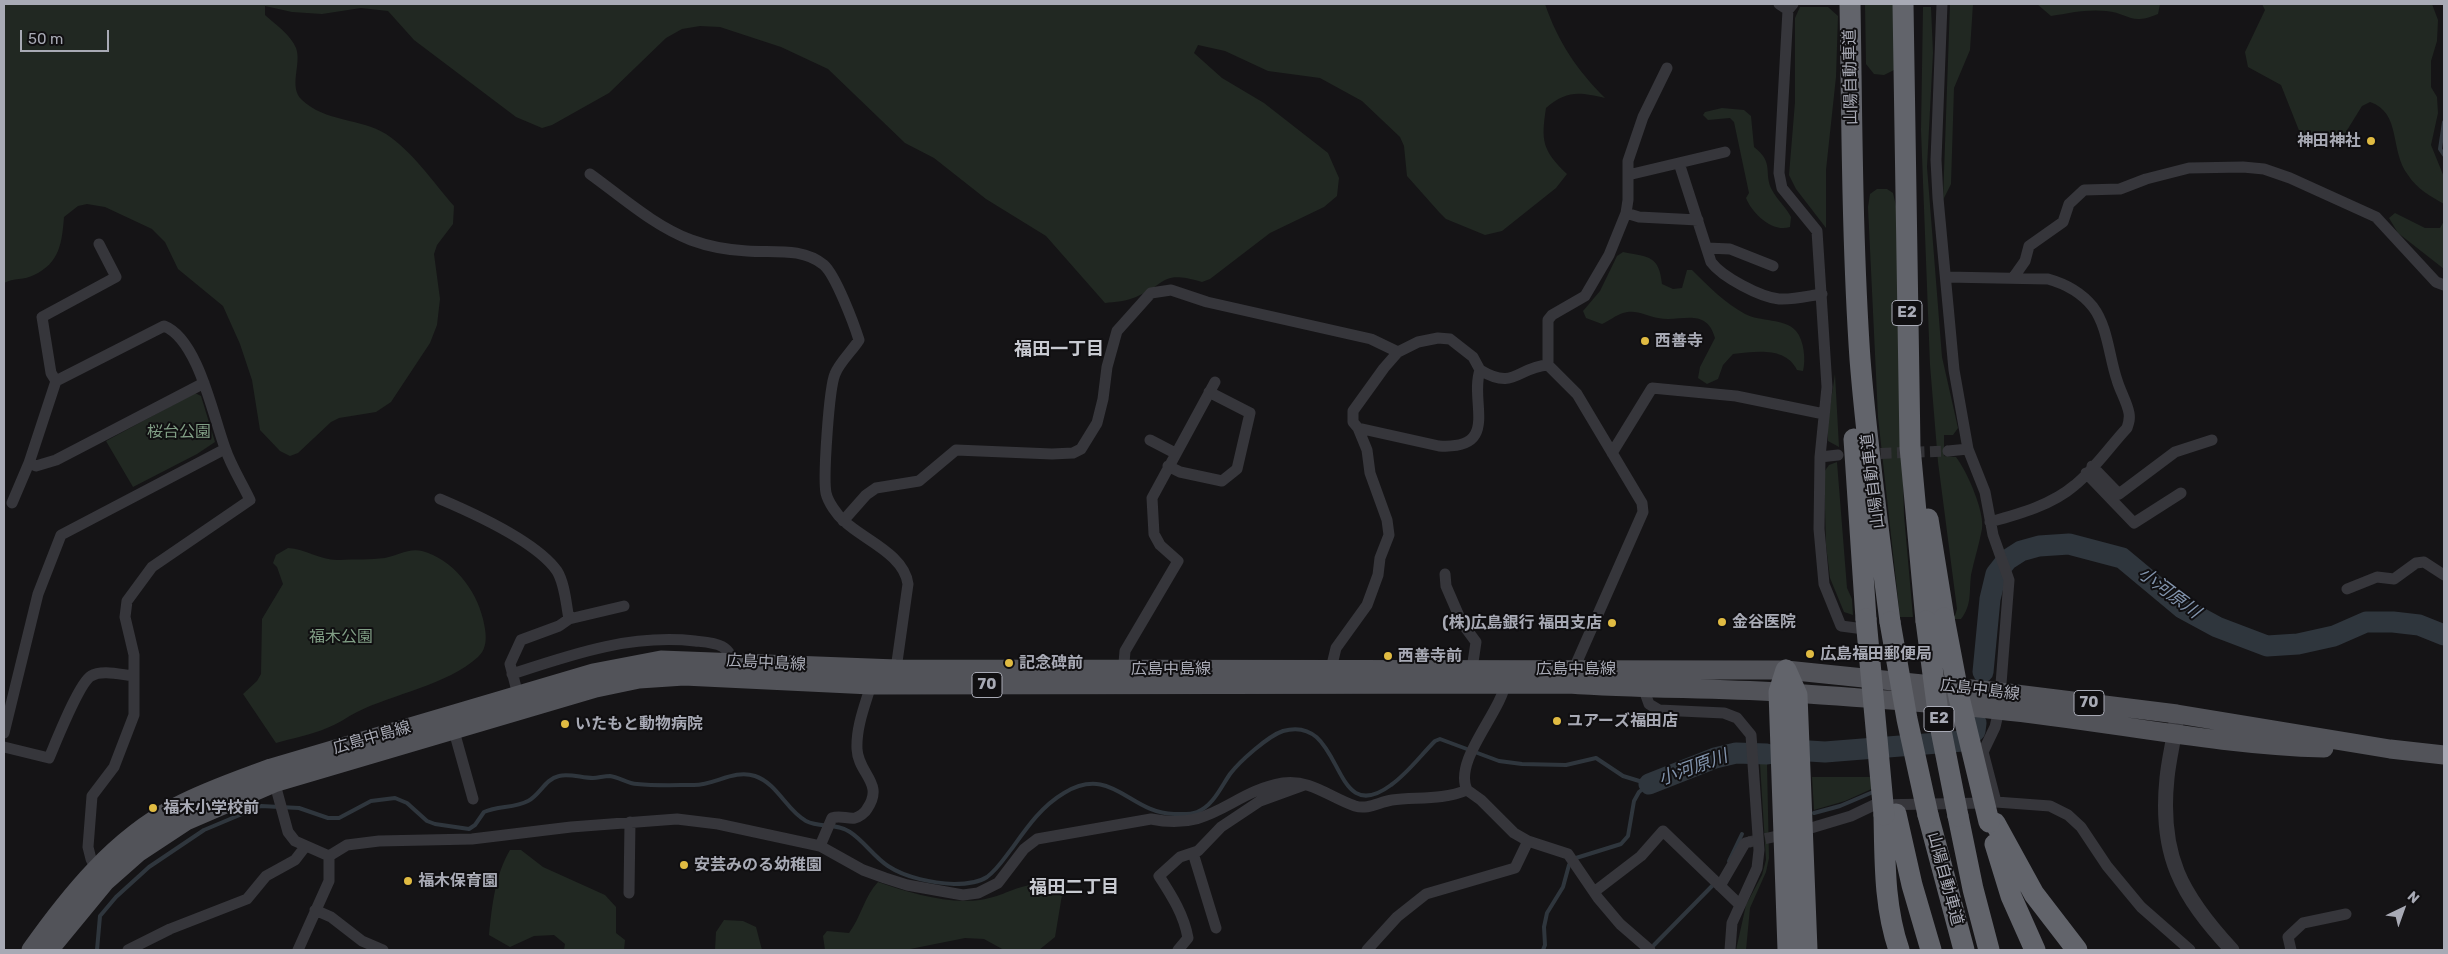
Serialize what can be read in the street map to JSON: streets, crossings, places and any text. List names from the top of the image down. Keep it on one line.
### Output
{"streets":{"highway":["山陽自動車道","E2"],"main road":["広島中島線","70"]},"districts":["福田一丁目","福田二丁目"],"water":["小河原川"],"parks":["桜台公園","福木公園"],"places":["神田神社","西善寺","金谷医院","(株)広島銀行 福田支店","広島福田郵便局","西善寺前","記念碑前","ユアーズ福田店","いたもと動物病院","福木小学校前","安芸みのる幼稚園","福木保育園"],"scale_bar":"50 m","north":"top right"}
